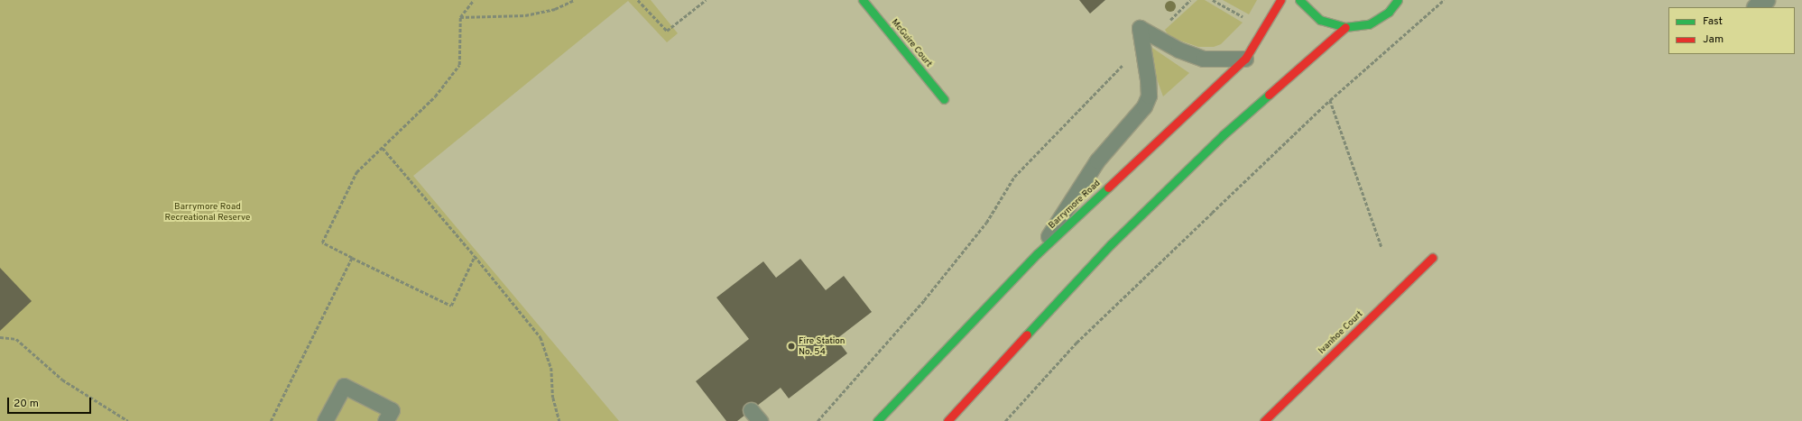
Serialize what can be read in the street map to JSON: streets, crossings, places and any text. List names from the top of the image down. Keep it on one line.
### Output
{"streets":{"street":["McGuire Court","Barrymore Road","Ivanhoe Court"]},"parks":["Barrymore Road Recreational Reserve"],"places":["Fire Station No. 54"],"legend":["Fast","Jam"],"scale_bar":"20 m"}
